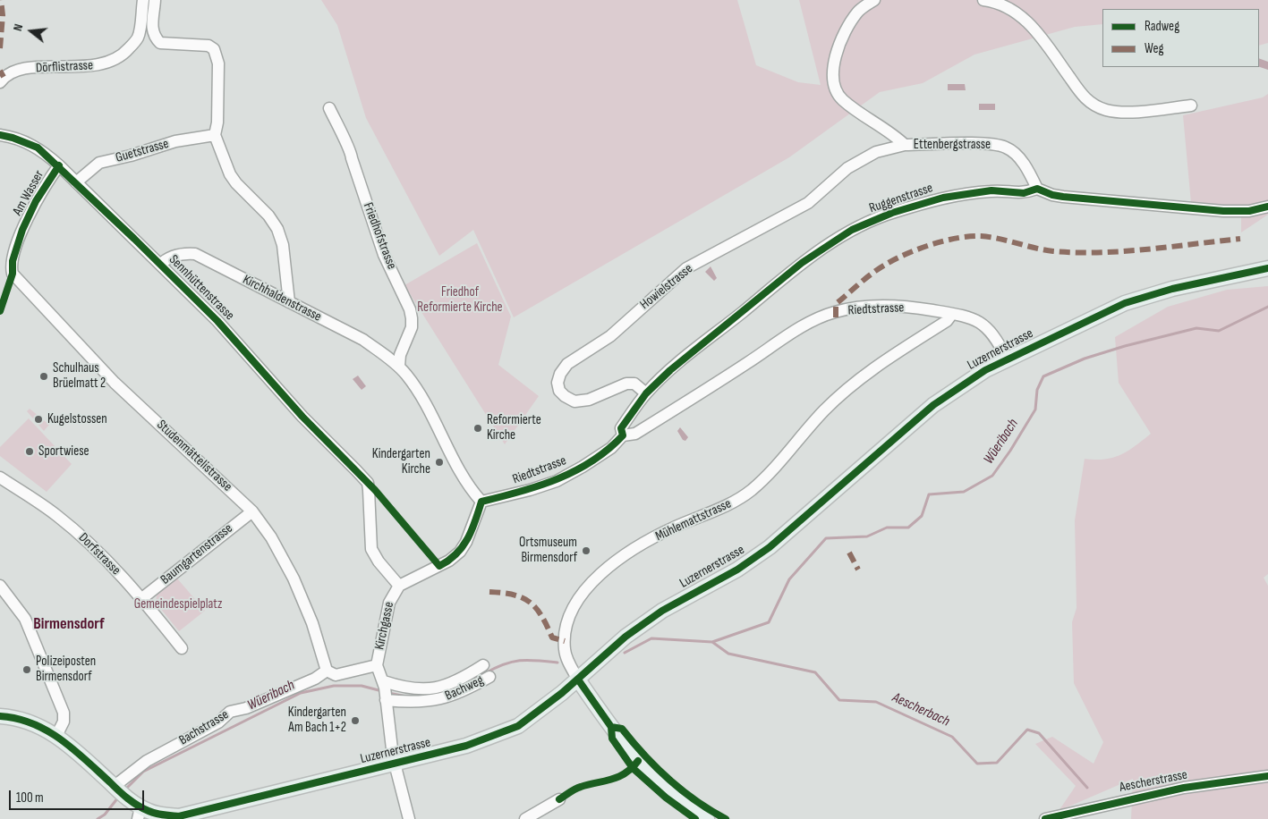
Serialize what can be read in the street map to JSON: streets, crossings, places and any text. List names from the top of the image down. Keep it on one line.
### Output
{"streets":{"main road":["Luzernerstrasse"],"street":["Dörflistrasse","Ettenbergstrasse","Guetstrasse","Am Wasser","Ruggenstrasse","Friedhofstrasse","Howielstrasse","Sennhüttenstrasse","Kirchhaldenstrasse","Riedtstrasse","Studenmättelistrasse","Mühlemattstrasse","Dorfstrasse","Baumgartenstrasse","Kirchgasse","Bachweg","Bachstrasse","Aescherstrasse"]},"crossings":[["Ettenbergstrasse","Ruggenstrasse"],["Ettenbergstrasse","Howielstrasse"],["Guetstrasse","Sennhüttenstrasse"],["Am Wasser","Sennhüttenstrasse"],["Am Wasser","Studenmättelistrasse"],["Ruggenstrasse","Howielstrasse"],["Ruggenstrasse","Riedtstrasse"],["Friedhofstrasse","Kirchhaldenstrasse"],["Sennhüttenstrasse","Kirchhaldenstrasse"],["Sennhüttenstrasse","Kirchgasse"],["Riedtstrasse","Luzernerstrasse"],["Riedtstrasse","Mühlemattstrasse"],["Riedtstrasse","Kirchgasse"],["Luzernerstrasse","Mühlemattstrasse"],["Luzernerstrasse","Kirchgasse"],["Luzernerstrasse","Bachstrasse"],["Studenmättelistrasse","Baumgartenstrasse"],["Studenmättelistrasse","Bachstrasse"],["Dorfstrasse","Baumgartenstrasse"],["Kirchgasse","Bachweg"]],"districts":["Birmensdorf"],"water":["Wüeribach","Aescherbach"],"parks":["Friedhof Reformierte Kirche","Gemeindespielplatz"],"places":["Schulhaus Brüelmatt 2","Kugelstossen","Reformierte Kirche","Sportwiese","Kindergarten Kirche","Ortsmuseum Birmensdorf","Polizeiposten Birmensdorf","Kindergarten Am Bach 1+2"],"legend":["Radweg","Weg"],"scale_bar":"100 m","north":"left"}
